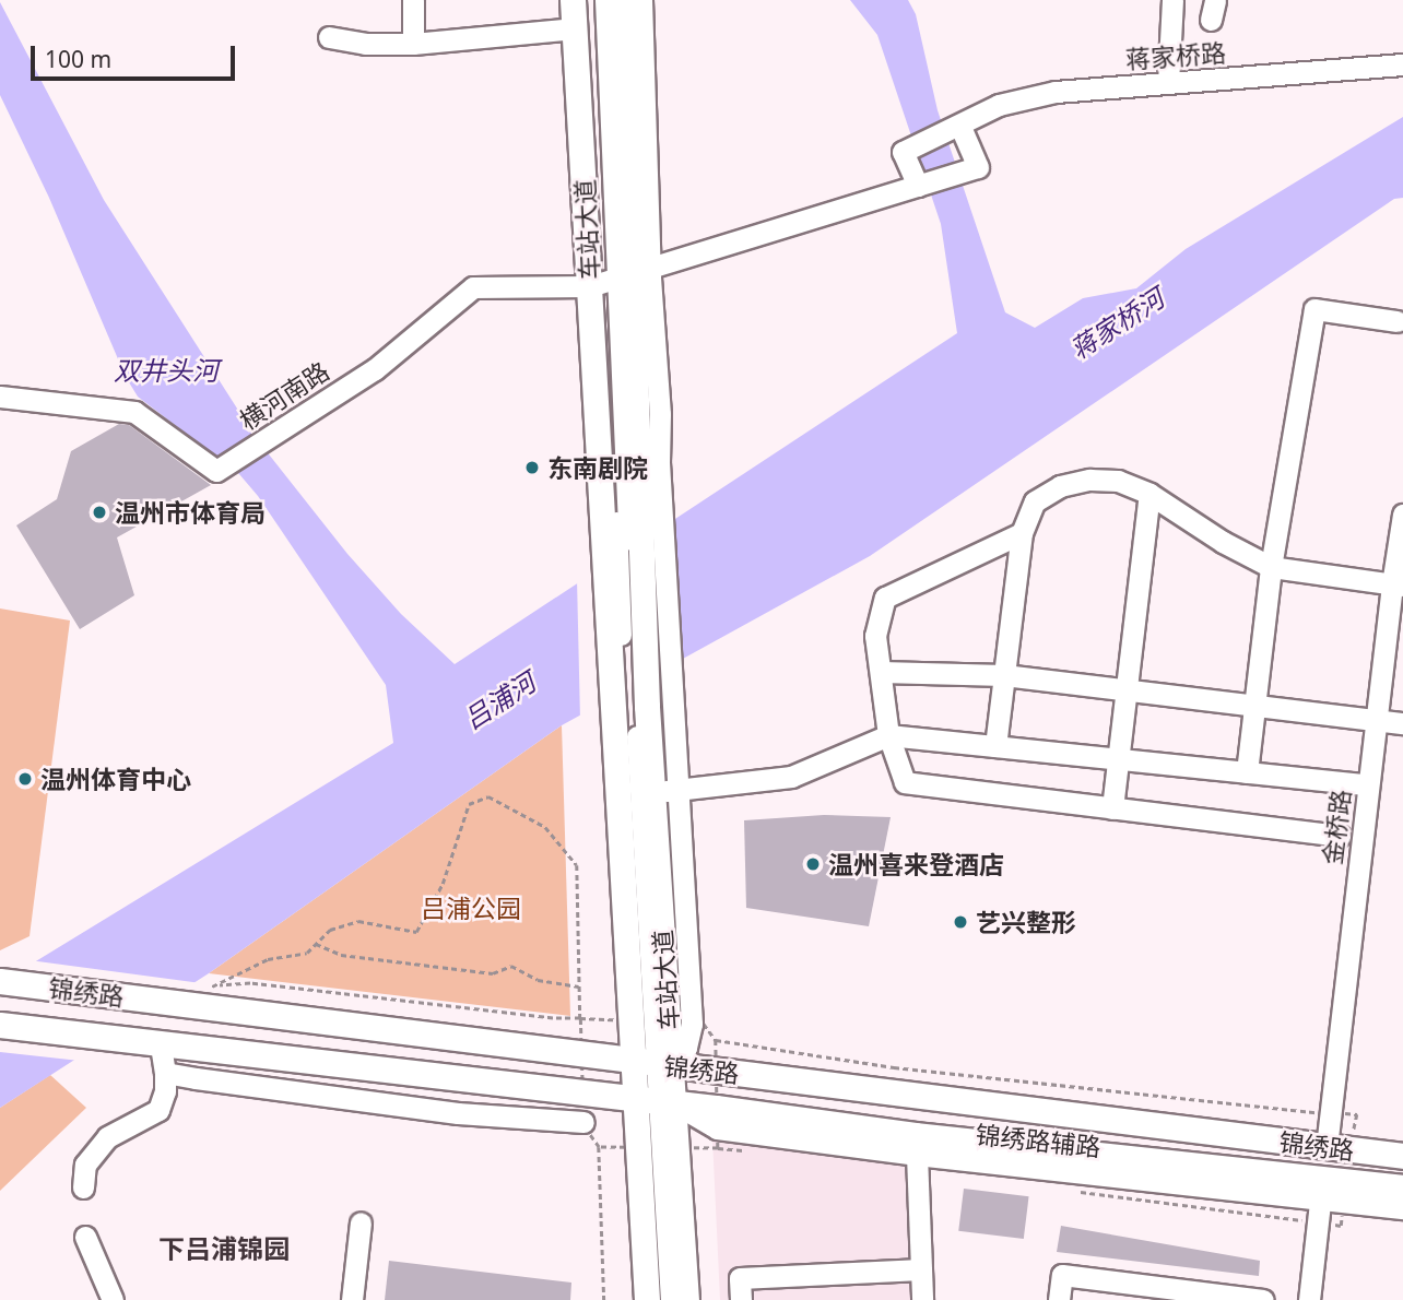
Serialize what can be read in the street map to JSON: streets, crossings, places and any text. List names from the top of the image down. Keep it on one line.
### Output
{"streets":{"main road":["车站大道","锦绣路"],"street":["蒋家桥路","横河南路","金桥路","锦绣路辅路"]},"crossings":[["蒋家桥路","横河南路"],["车站大道","横河南路"],["车站大道","锦绣路"],["车站大道","锦绣路辅路"],["金桥路","锦绣路"],["锦绣路","锦绣路辅路"]],"districts":["下吕浦锦园"],"water":["蒋家桥河","双井头河","吕浦河"],"parks":["吕浦公园"],"places":["东南剧院","温州市体育局","温州体育中心","温州喜来登酒店","艺兴整形"],"scale_bar":"100 m"}
